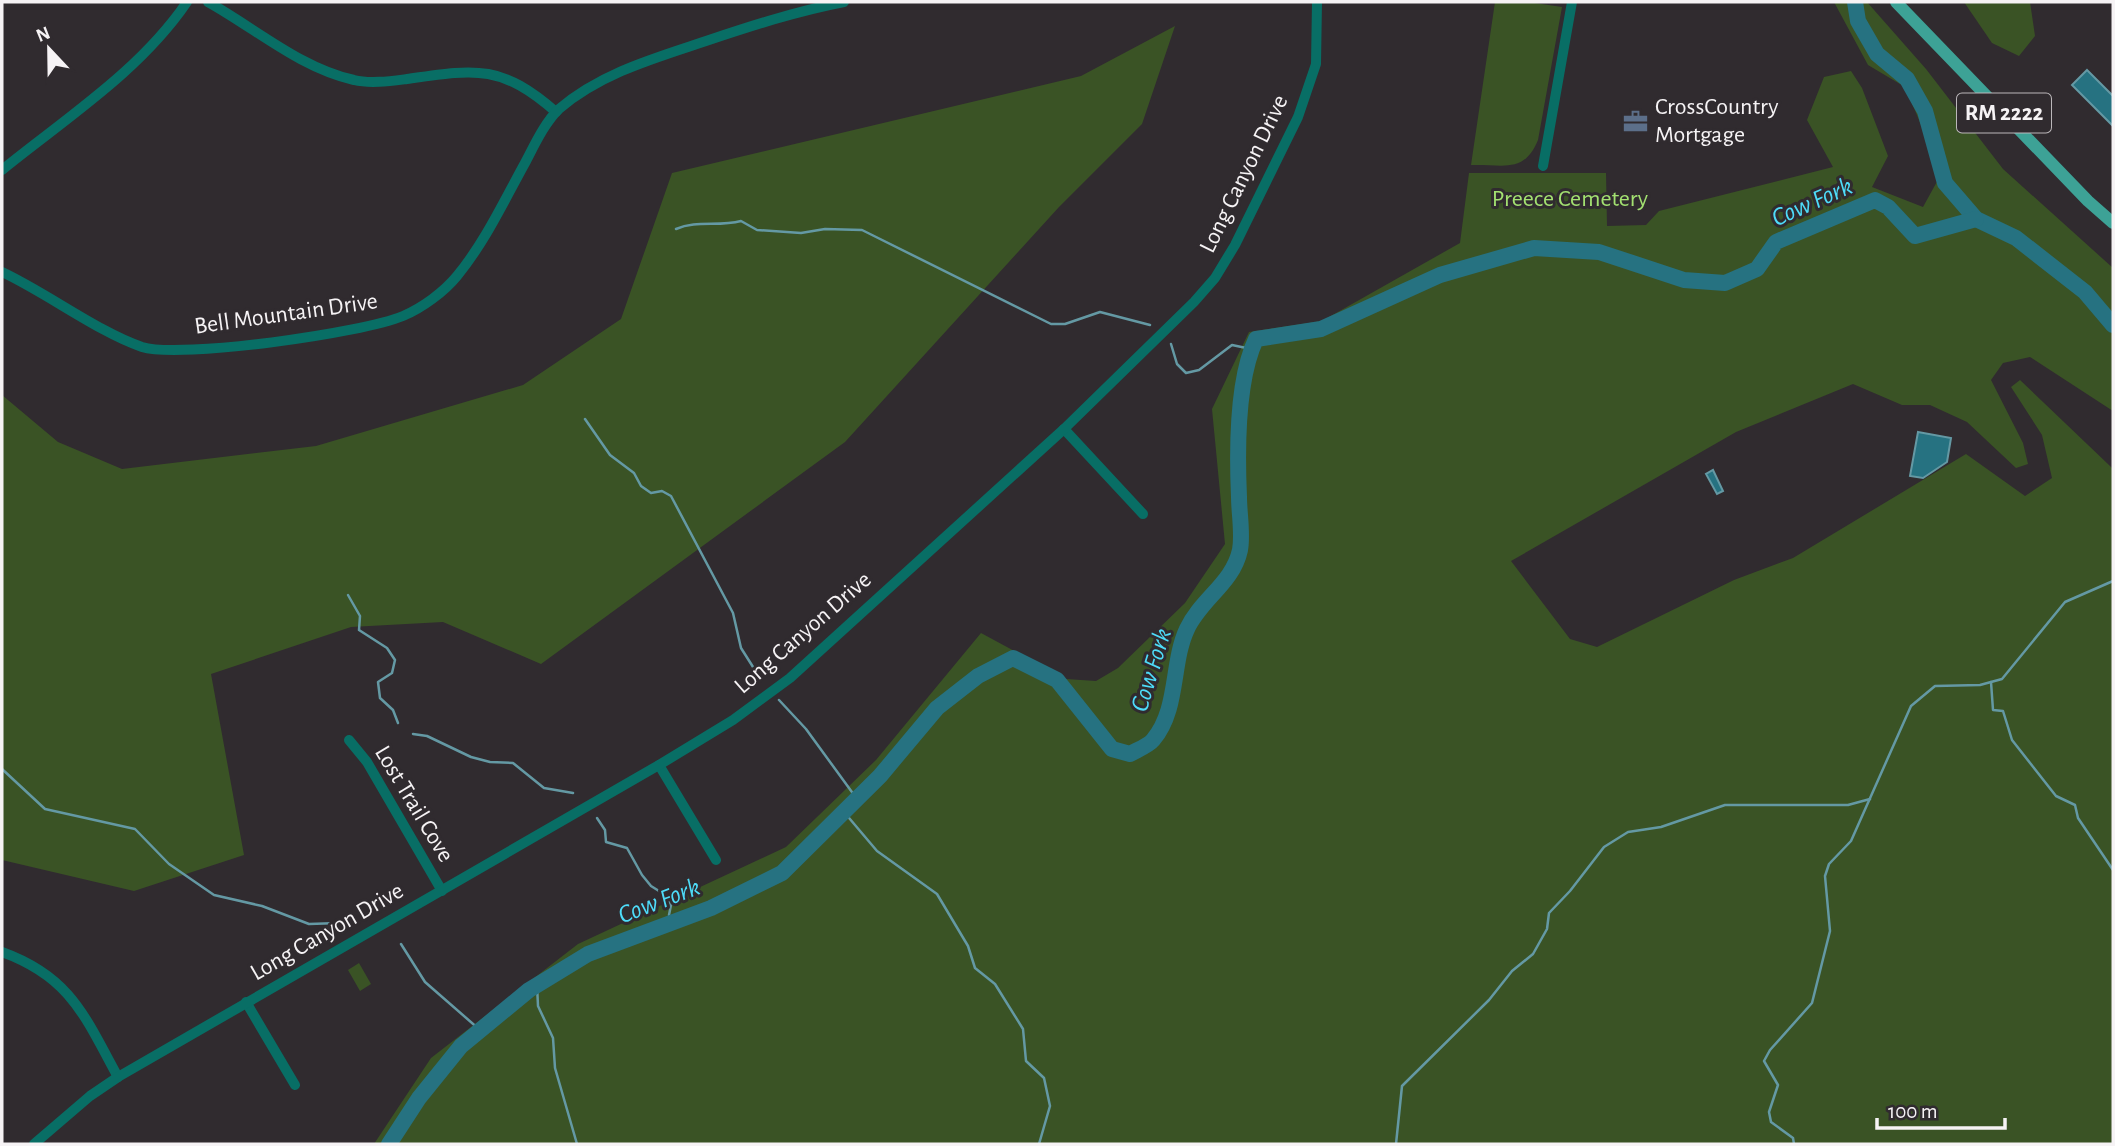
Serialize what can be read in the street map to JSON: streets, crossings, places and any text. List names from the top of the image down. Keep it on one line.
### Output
{"streets":{"main road":["RM 2222"],"street":["Long Canyon Drive","Bell Mountain Drive","Lost Trail Cove"]},"crossings":[["Long Canyon Drive","Lost Trail Cove"]],"water":["Cow Fork"],"parks":["Preece Cemetery"],"places":{"office":["CrossCountry Mortgage"]},"scale_bar":"100 m","north":"top"}
